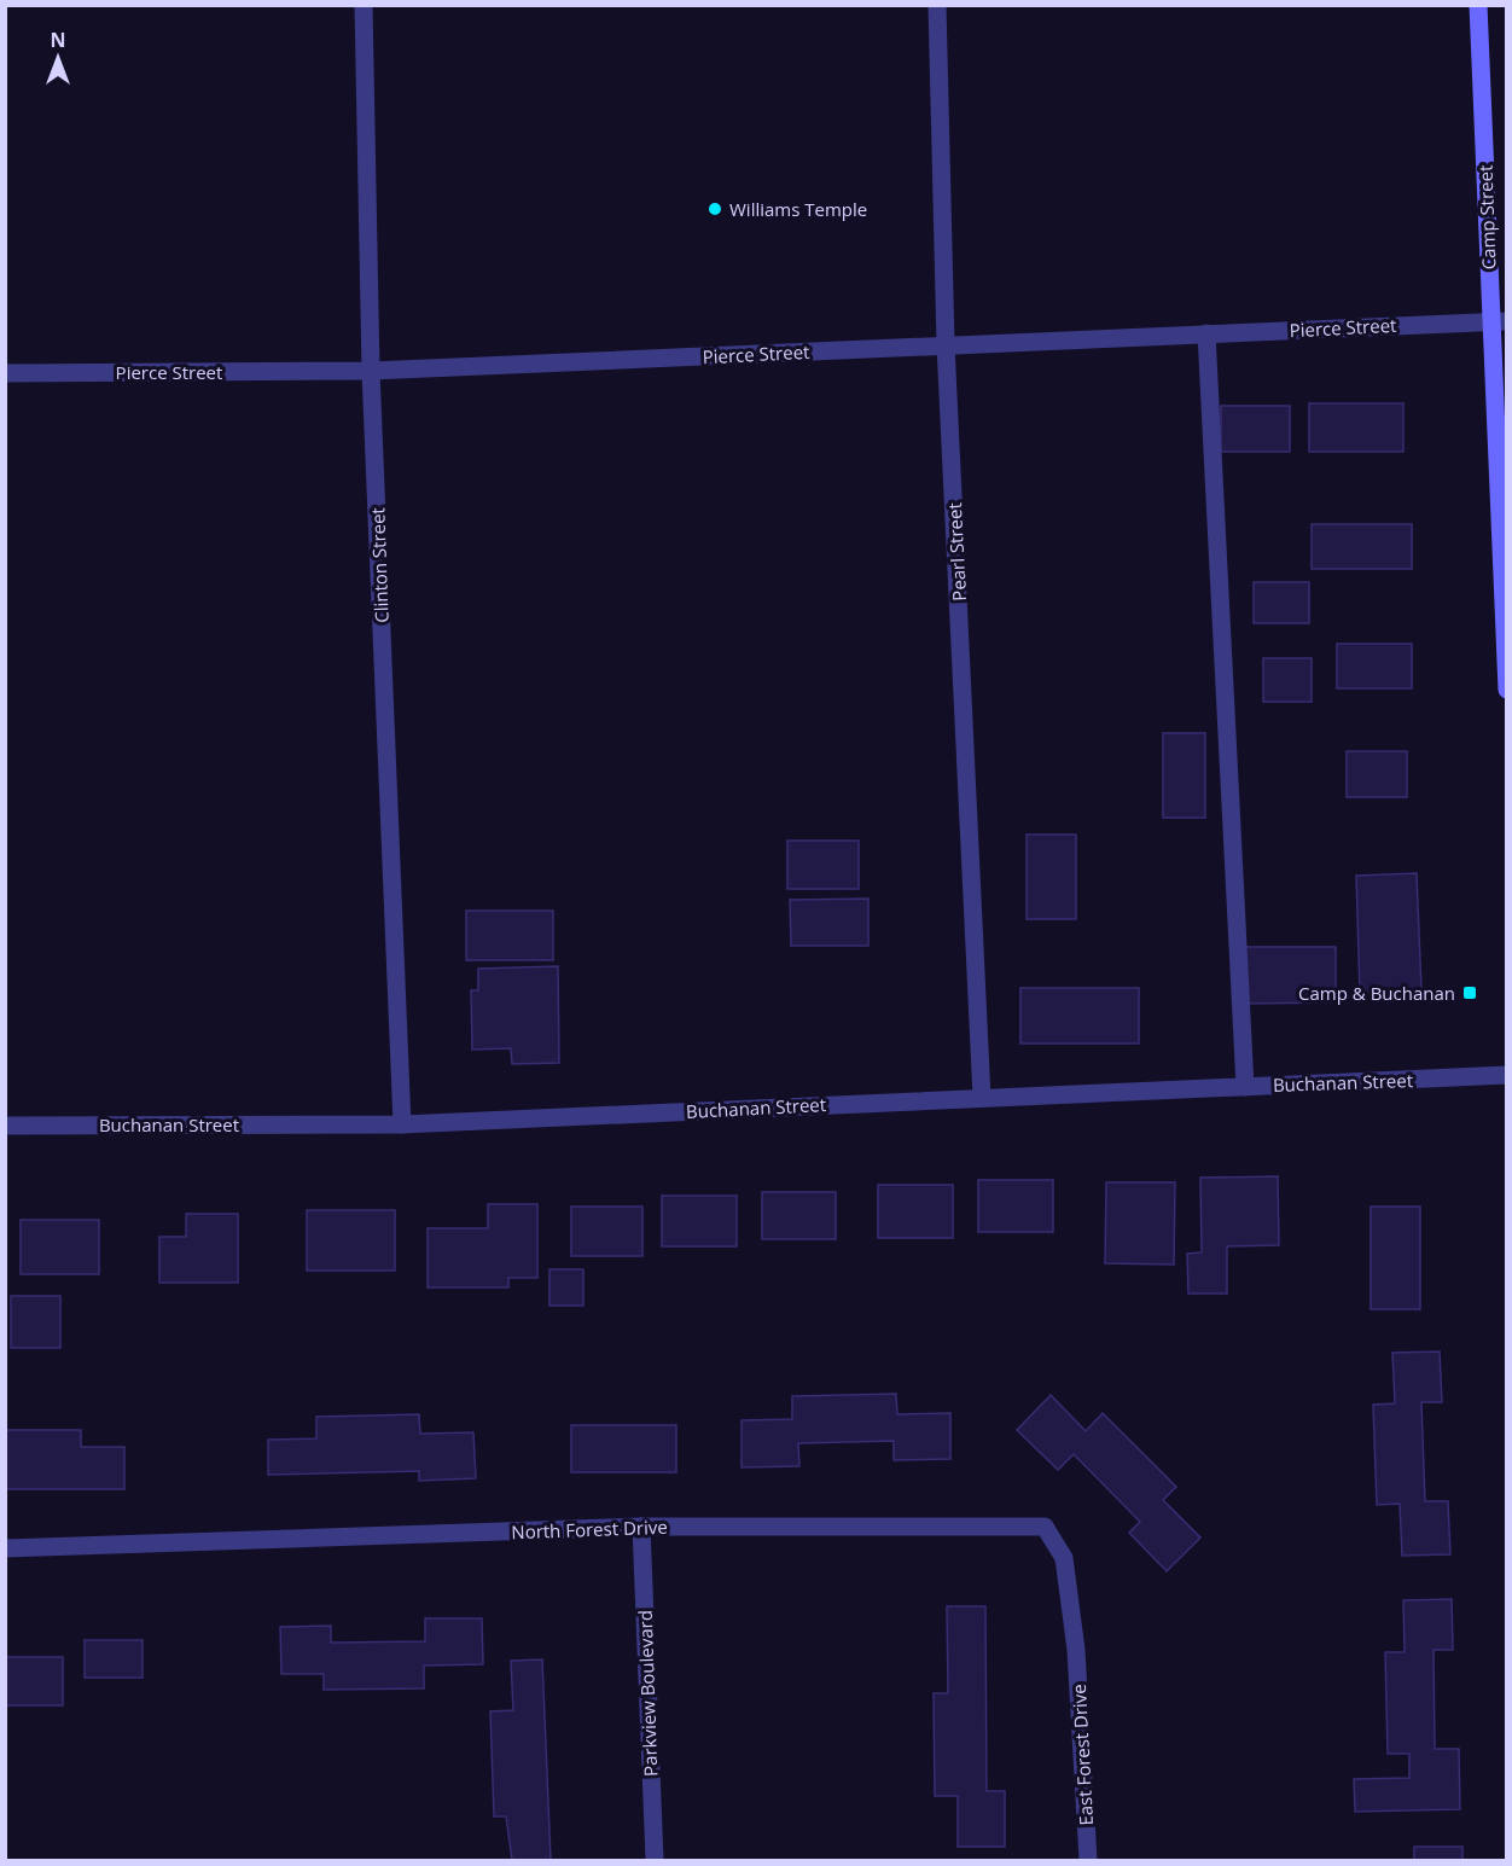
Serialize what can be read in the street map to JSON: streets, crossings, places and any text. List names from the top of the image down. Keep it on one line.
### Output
{"streets":{"street":["Camp Street","Pierce Street","Pearl Street","Clinton Street","Buchanan Street","North Forest Drive","Parkview Boulevard","East Forest Drive"]},"crossings":[["Camp Street","Pierce Street"],["Pierce Street","Pearl Street"],["Pierce Street","Clinton Street"],["Pearl Street","Buchanan Street"],["Clinton Street","Buchanan Street"],["North Forest Drive","Parkview Boulevard"],["North Forest Drive","East Forest Drive"]],"places":{"other":["Williams Temple"],"transit":["Camp & Buchanan"]},"north":"top"}
